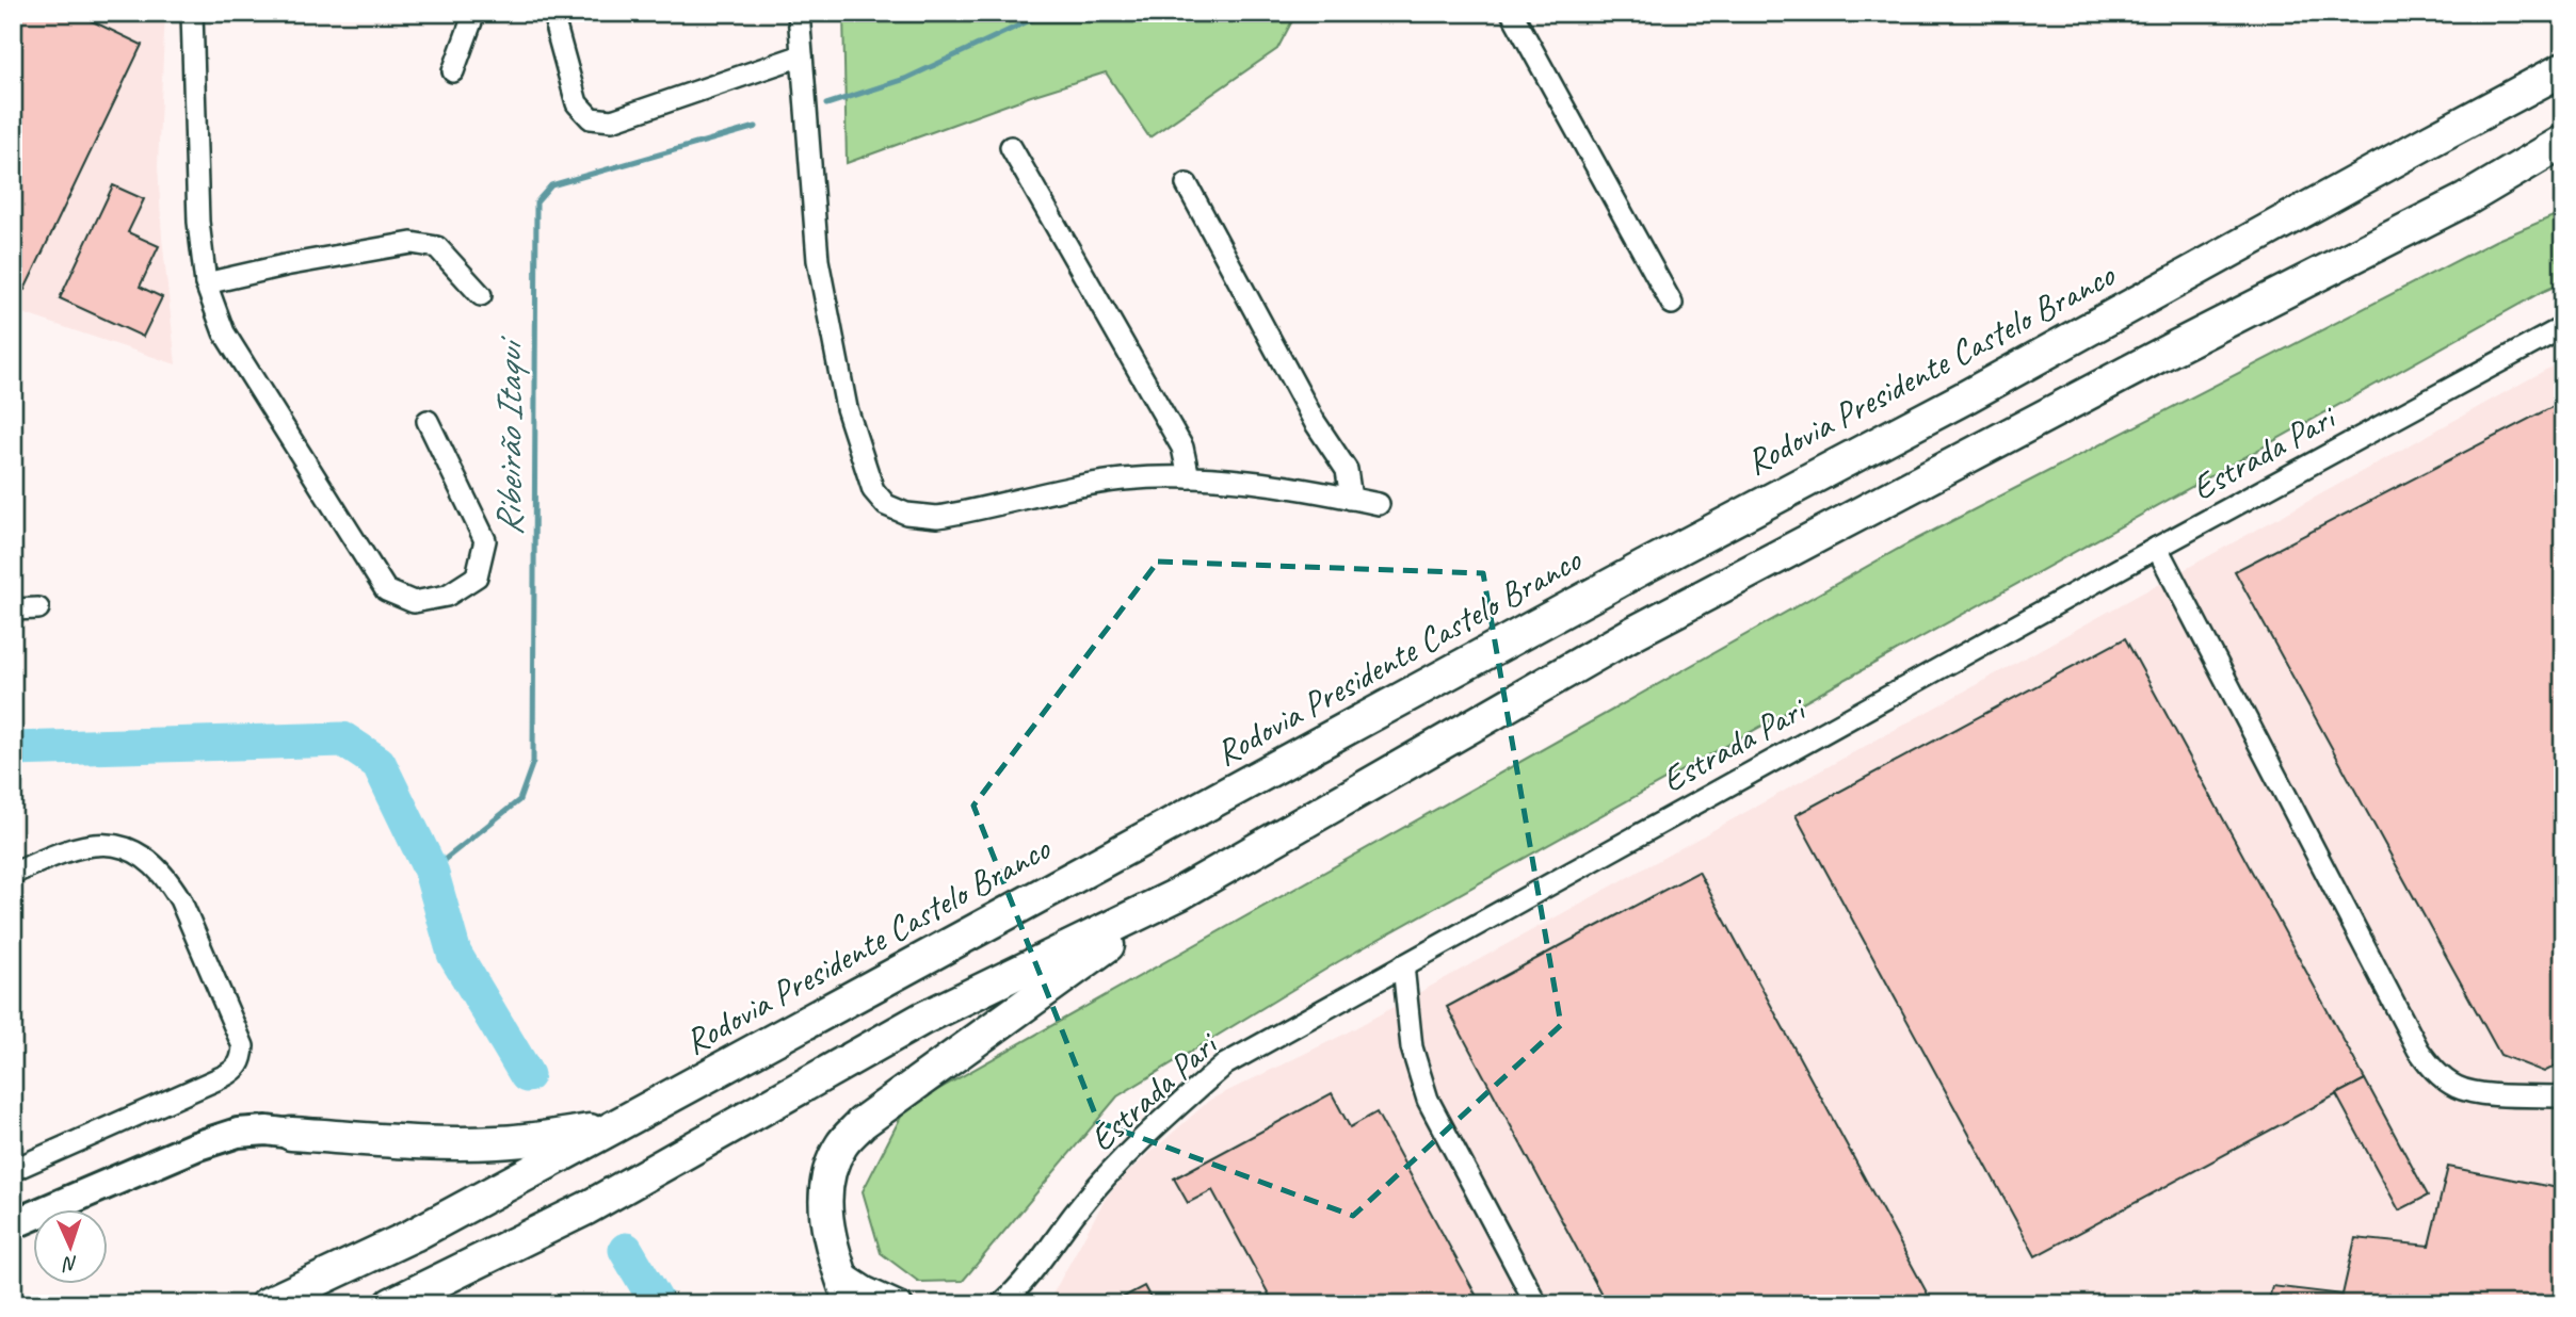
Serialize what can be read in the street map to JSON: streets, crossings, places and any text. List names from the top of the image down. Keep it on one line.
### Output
{"streets":{"highway":["Rodovia Presidente Castelo Branco"],"lane":["Estrada Pari"]},"water":["Ribeirão Itaqui"],"north":"bottom"}
